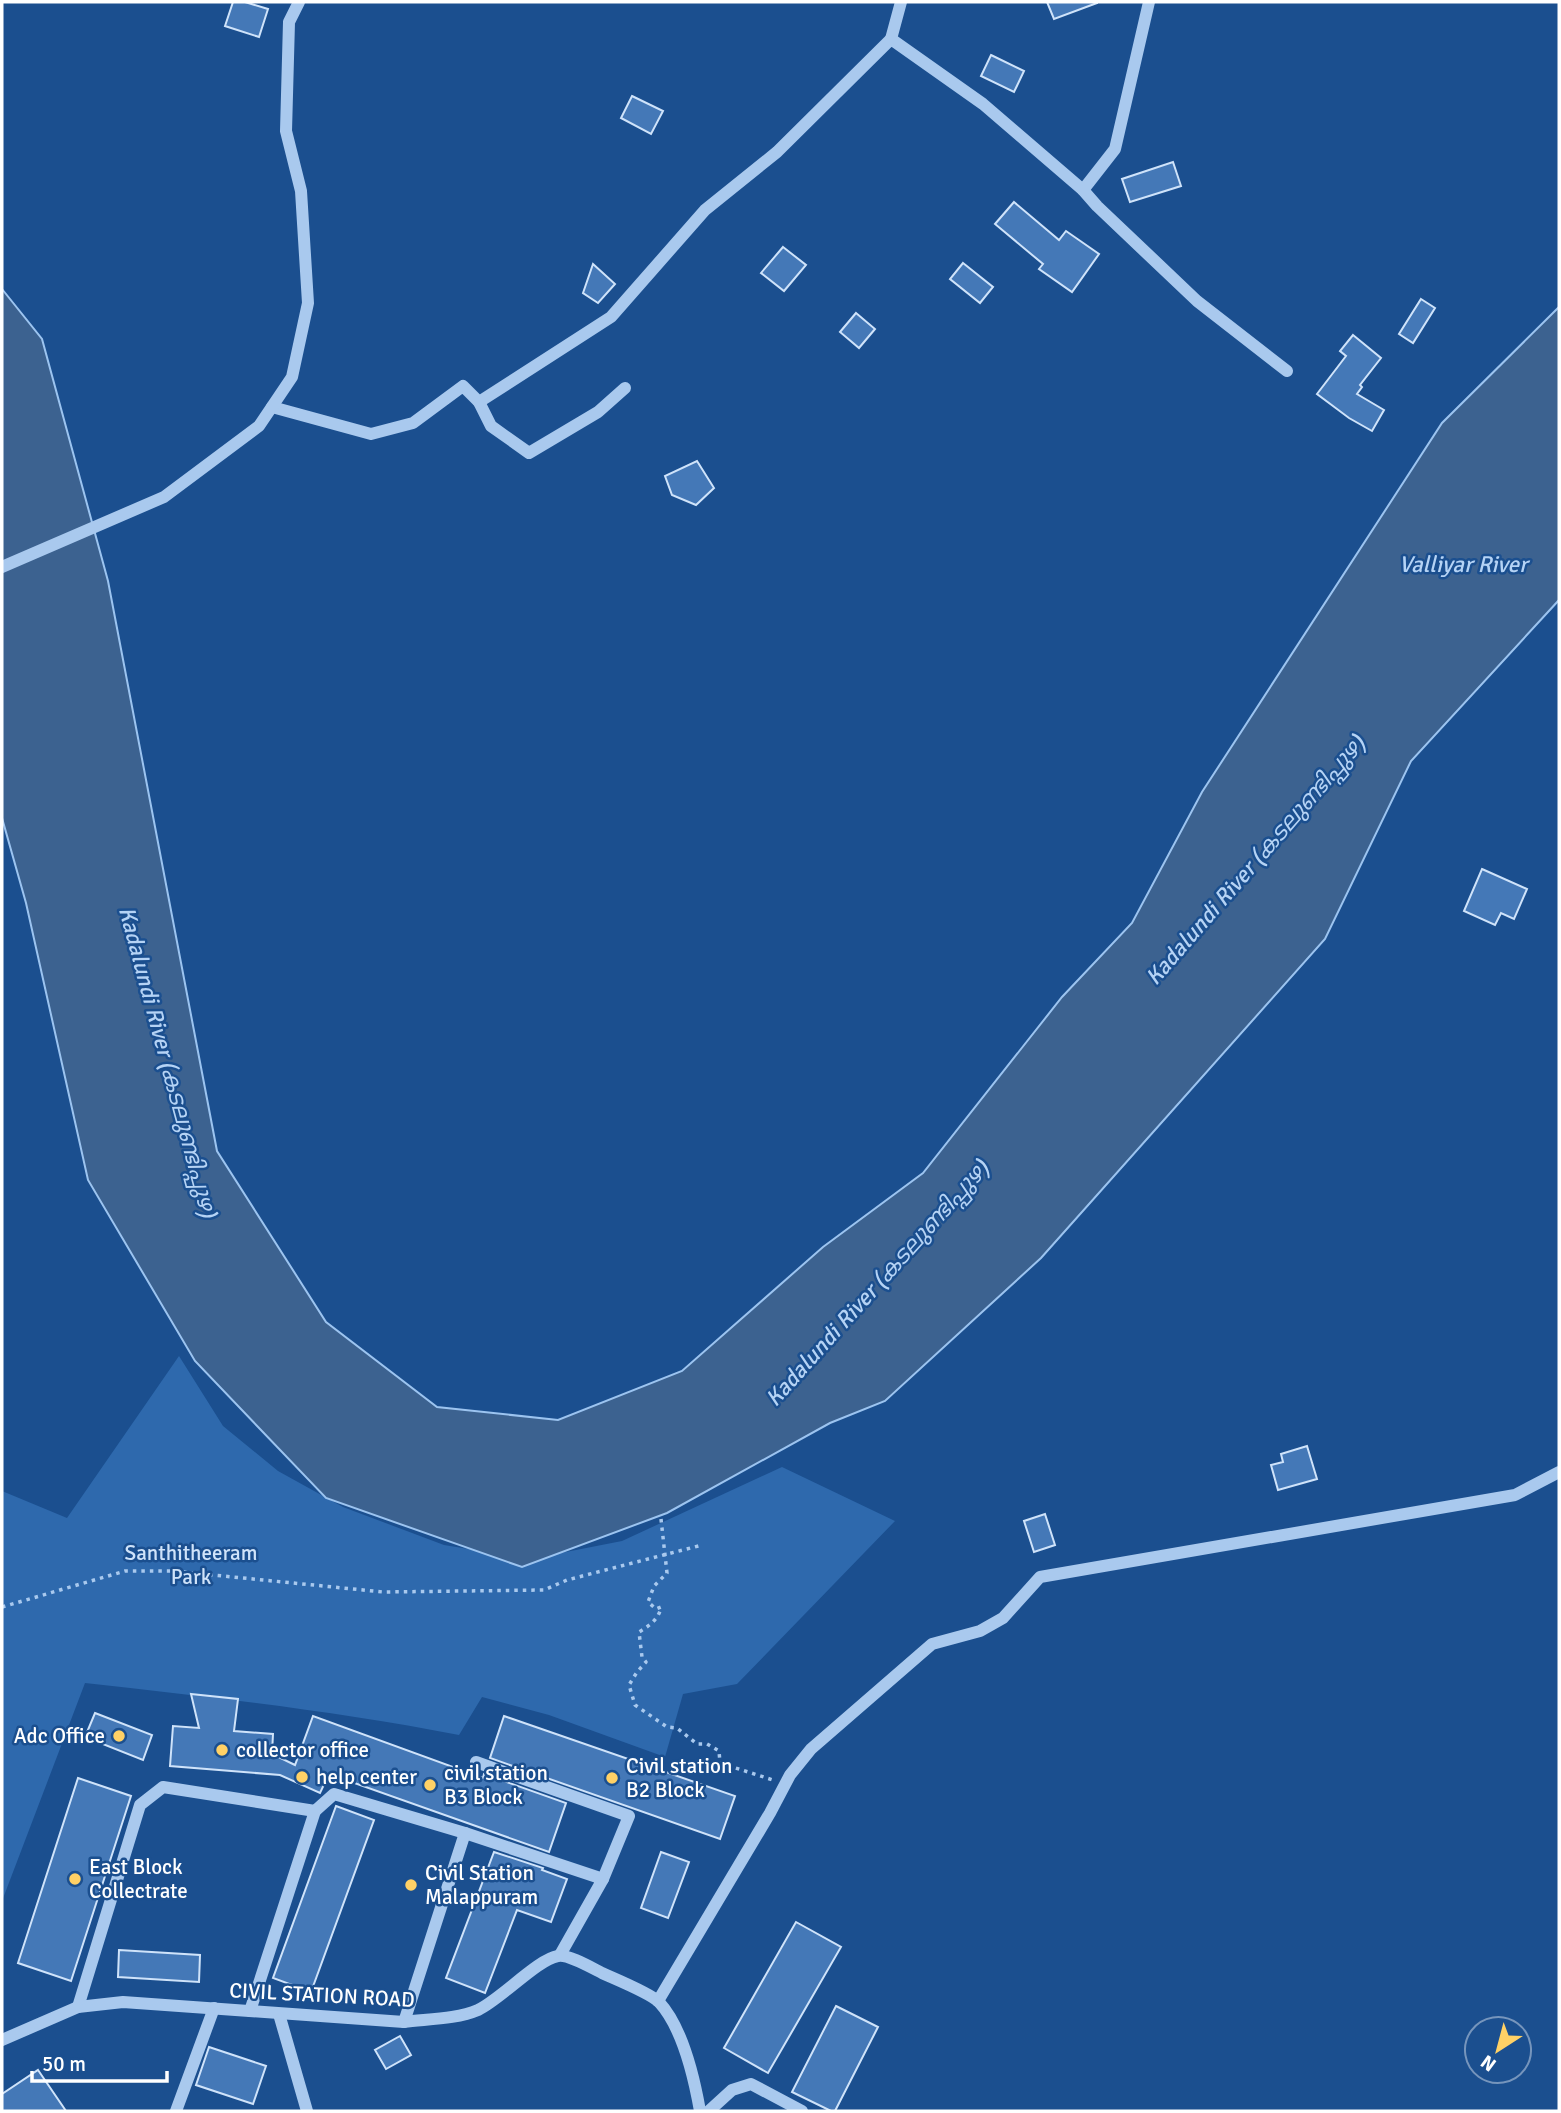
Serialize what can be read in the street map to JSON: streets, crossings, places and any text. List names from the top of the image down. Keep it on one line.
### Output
{"streets":{"street":["CIVIL STATION ROAD"]},"water":["Valliyar River","Kadalundi River (കടലുണ്ടിപ്പുഴ)"],"parks":["Santhitheeram Park"],"places":["Adc Office","collector office","help center","Civil station B2 Block","civil station B3 Block","East Block Collectrate","Civil Station Malappuram"],"scale_bar":"50 m","north":"bottom left"}
